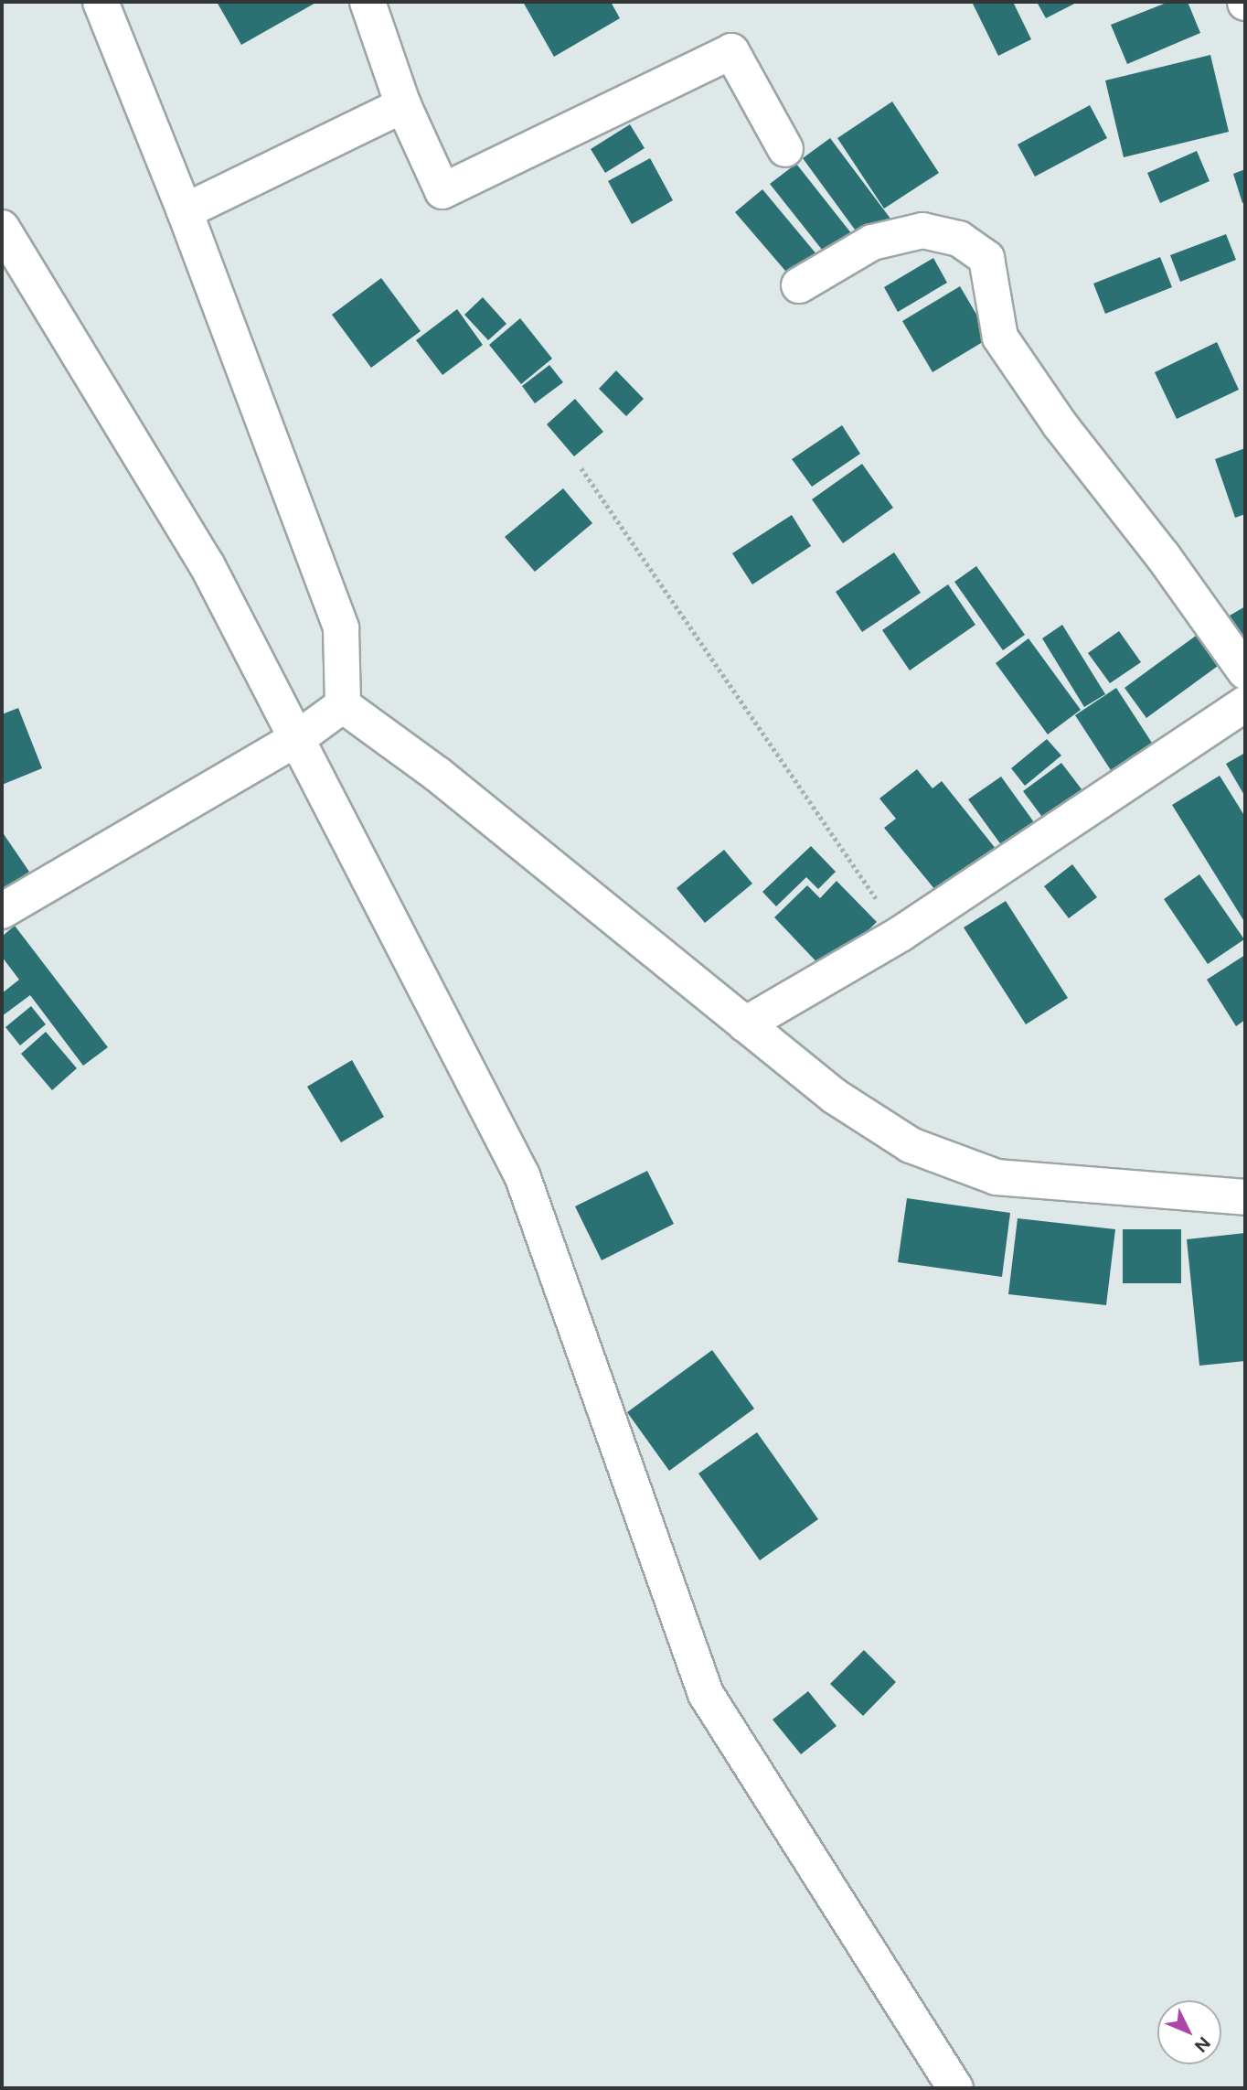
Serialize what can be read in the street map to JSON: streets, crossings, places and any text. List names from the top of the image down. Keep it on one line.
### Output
{"north":"bottom right"}
